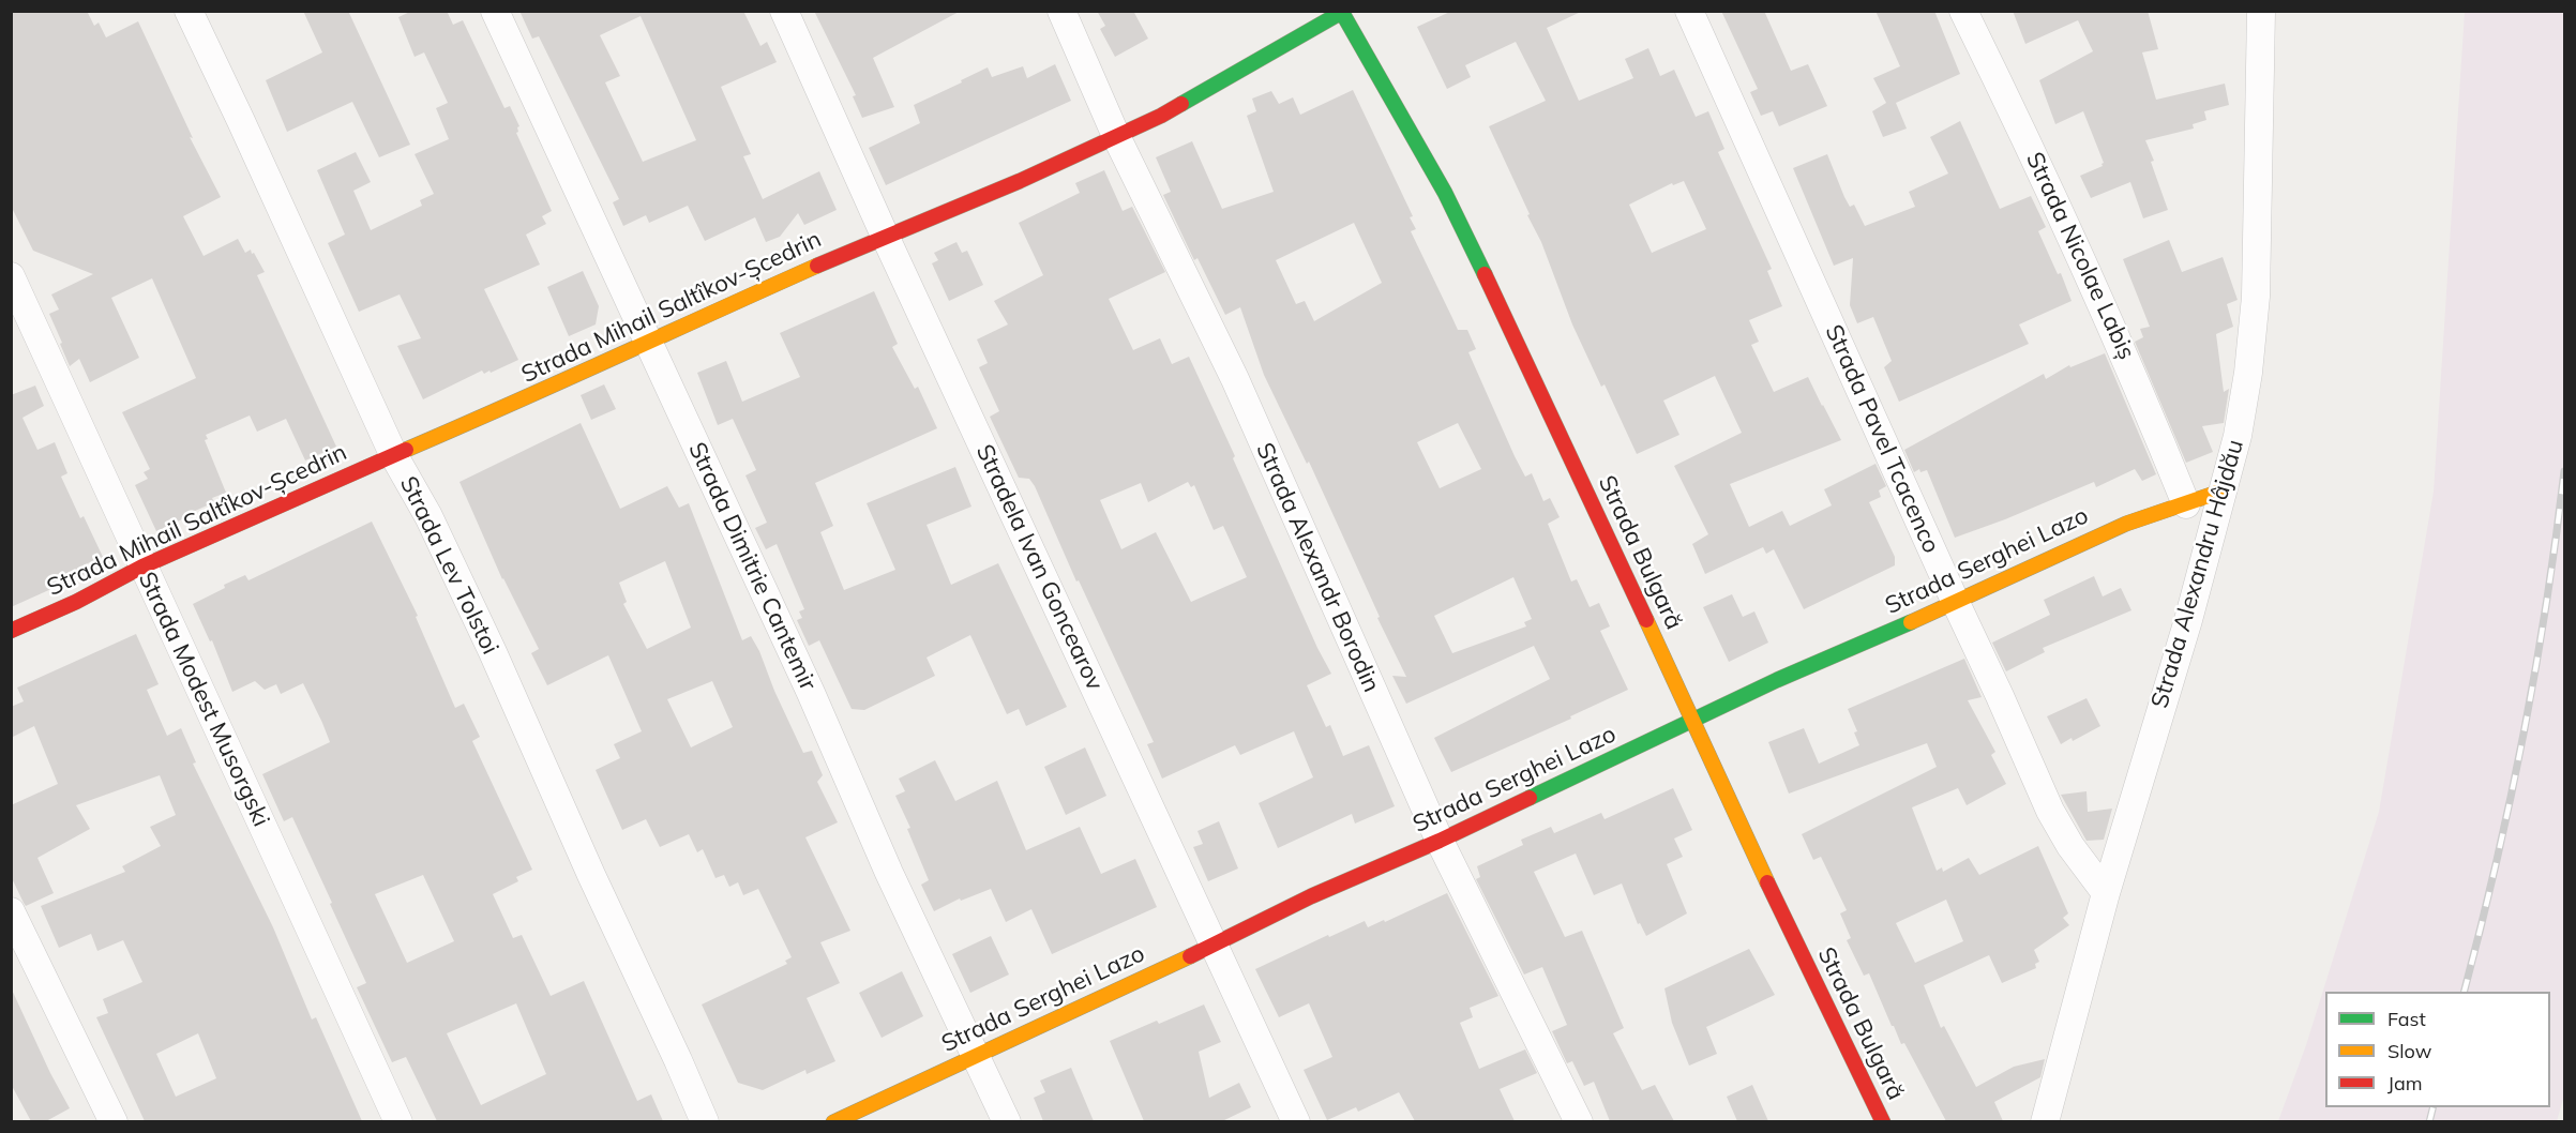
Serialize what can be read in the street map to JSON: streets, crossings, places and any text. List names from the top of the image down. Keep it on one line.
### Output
{"streets":{"street":["Strada Nicolae Labiș","Strada Mihail Saltîkov-Șcedrin","Strada Pavel Tcacenco","Strada Bulgară","Strada Serghei Lazo","Strada Lev Tolstoi","Strada Dimitrie Cantemir","Stradela Ivan Goncearov","Strada Alexandr Borodin","Strada Alexandru Hâjdău","Strada Modest Musorgski"]},"crossings":[["Strada Nicolae Labiș","Strada Serghei Lazo"],["Strada Mihail Saltîkov-Șcedrin","Strada Bulgară"],["Strada Mihail Saltîkov-Șcedrin","Strada Lev Tolstoi"],["Strada Mihail Saltîkov-Șcedrin","Strada Dimitrie Cantemir"],["Strada Mihail Saltîkov-Șcedrin","Stradela Ivan Goncearov"],["Strada Mihail Saltîkov-Șcedrin","Strada Alexandr Borodin"],["Strada Mihail Saltîkov-Șcedrin","Strada Modest Musorgski"],["Strada Pavel Tcacenco","Strada Serghei Lazo"],["Strada Pavel Tcacenco","Strada Alexandru Hâjdău"],["Strada Bulgară","Strada Serghei Lazo"],["Strada Serghei Lazo","Strada Dimitrie Cantemir"],["Strada Serghei Lazo","Stradela Ivan Goncearov"],["Strada Serghei Lazo","Strada Alexandr Borodin"],["Strada Serghei Lazo","Strada Alexandru Hâjdău"]],"legend":["Fast","Slow","Jam"]}
